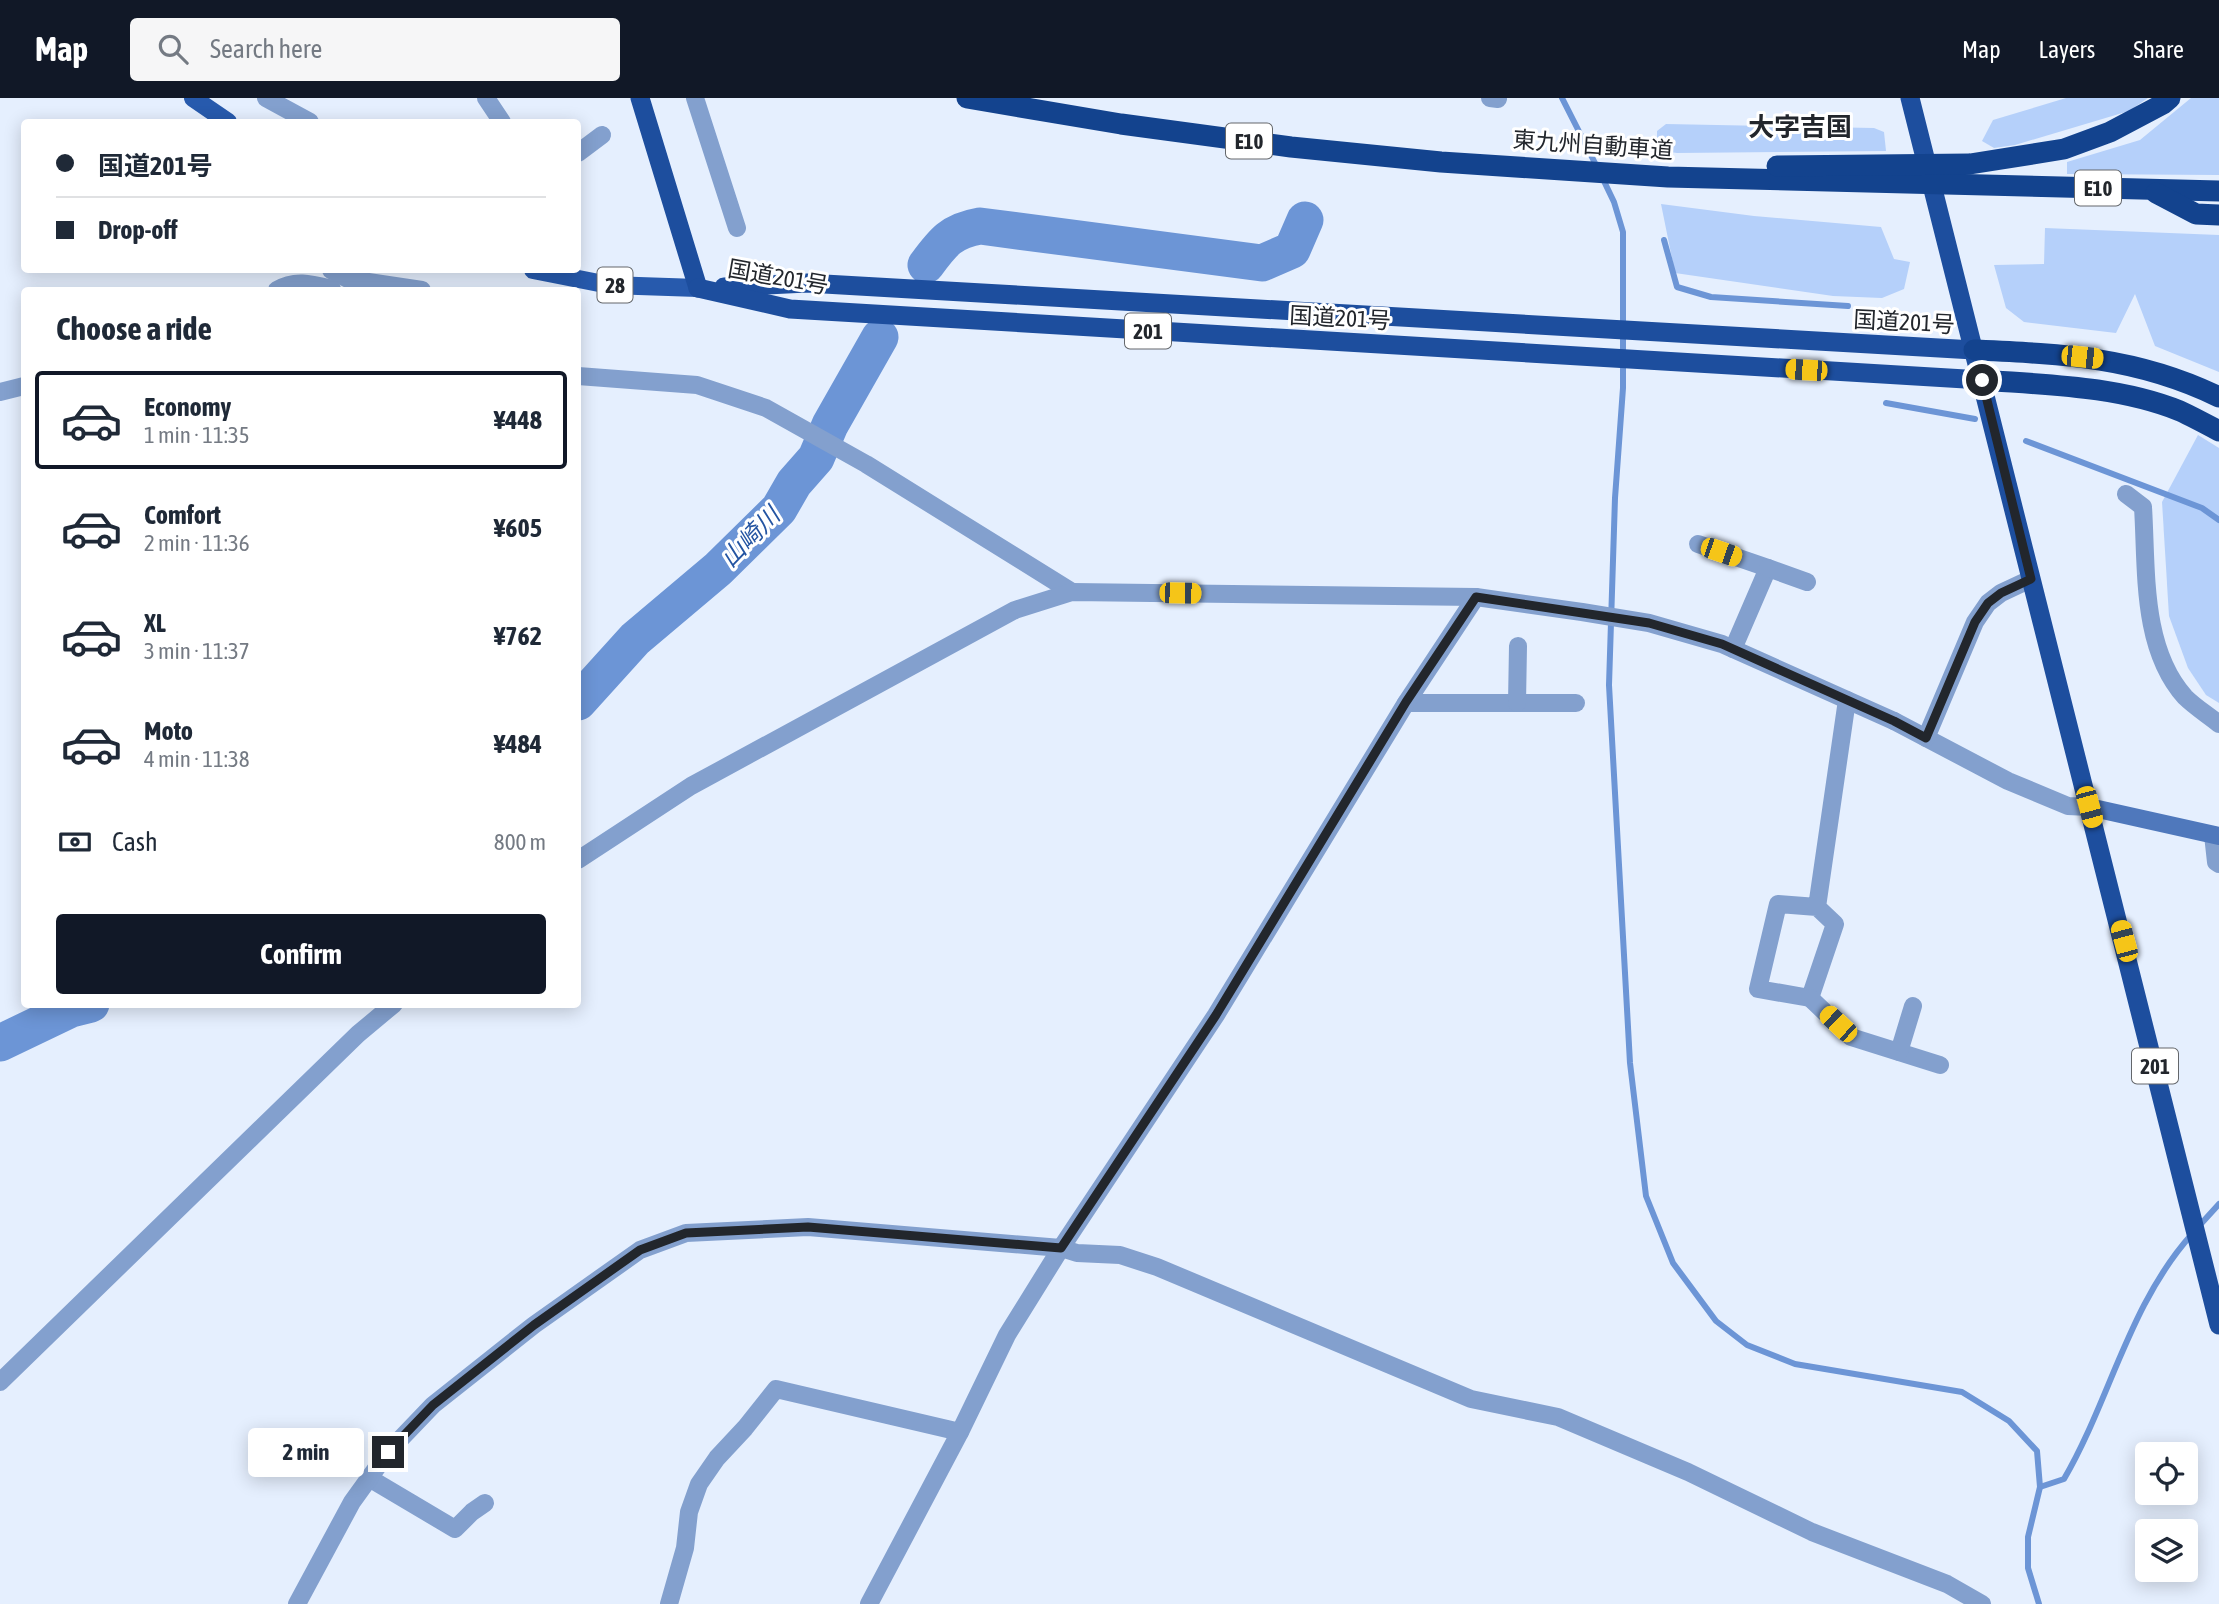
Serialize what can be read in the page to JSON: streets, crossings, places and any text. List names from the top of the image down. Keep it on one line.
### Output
{"streets":{"highway":["E10","東九州自動車道","国道201号","201"],"main road":["28"]},"crossings":[["E10","東九州自動車道"],["国道201号","28"]],"districts":["大字吉国"],"water":["山崎川"],"page":{"header":"Map","search":"Search here","nav":["Map","Layers","Share"],"banner":["国道201号","Drop-off"],"heading":"Choose a ride","list":[{"name":"Economy","note":"1 min · 11:35","value":"¥448"},{"name":"Comfort","note":"2 min · 11:36","value":"¥605"},{"name":"XL","note":"3 min · 11:37","value":"¥762"},{"name":"Moto","note":"4 min · 11:38","value":"¥484"}],"pay":["Cash","800 m"],"buttons":"Confirm","bubble":"2 min"}}
